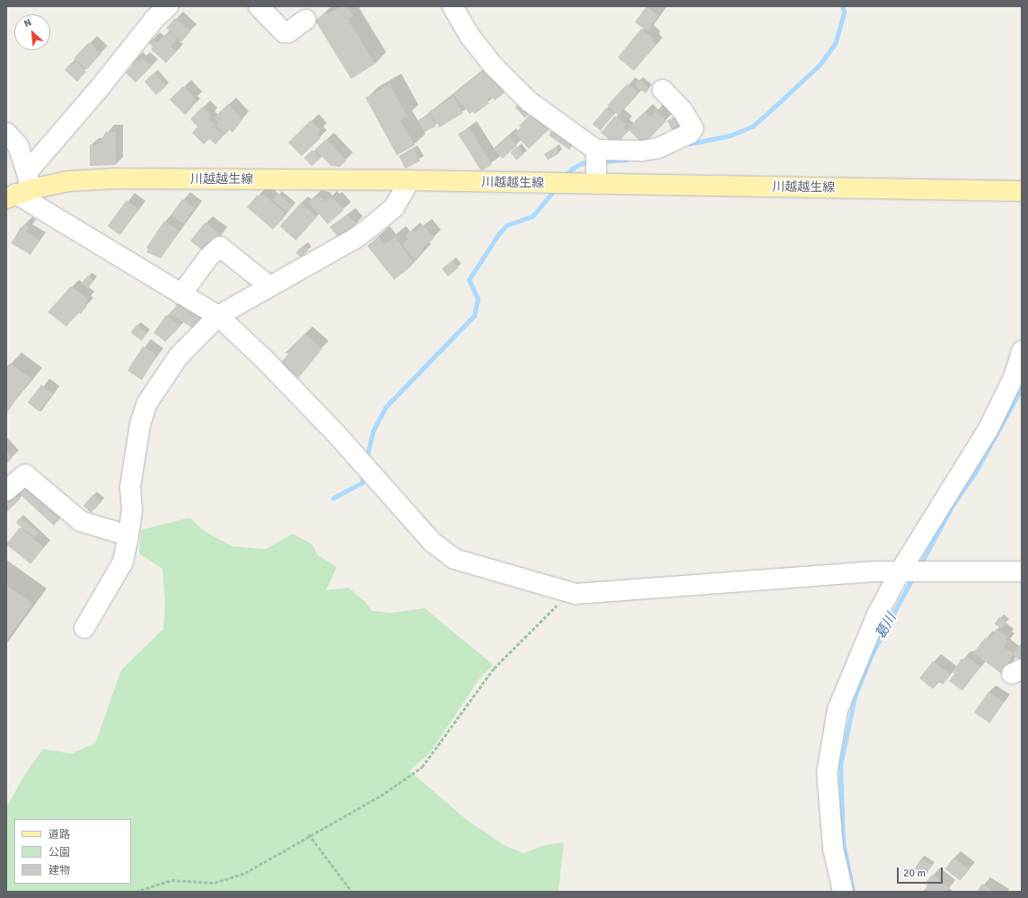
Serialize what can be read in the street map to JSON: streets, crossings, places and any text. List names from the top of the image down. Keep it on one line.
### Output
{"streets":{"main road":["川越越生線"]},"water":["葛川"],"legend":["道路","公園","建物"],"scale_bar":"20 m","north":"top left"}
